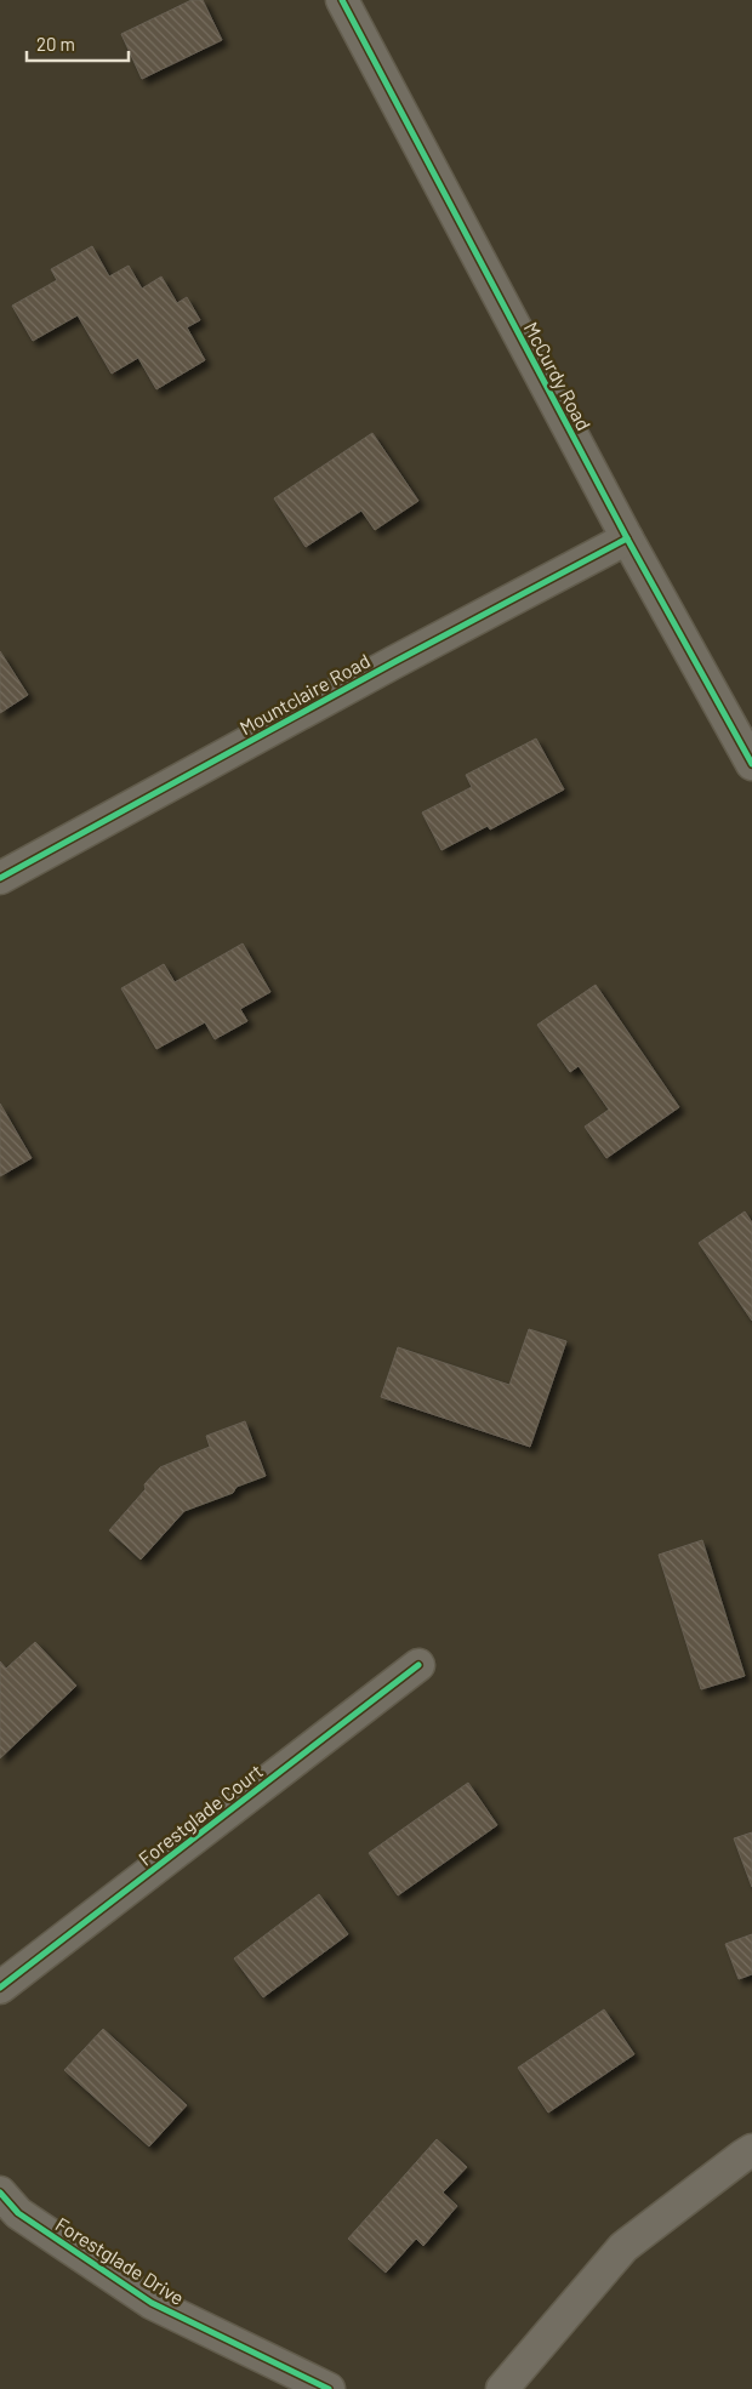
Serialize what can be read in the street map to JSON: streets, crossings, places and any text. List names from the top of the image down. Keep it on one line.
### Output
{"streets":{"street":["McCurdy Road","Mountclaire Road","Forestglade Court","Forestglade Drive"]},"crossings":[["McCurdy Road","Mountclaire Road"]],"scale_bar":"20 m"}
